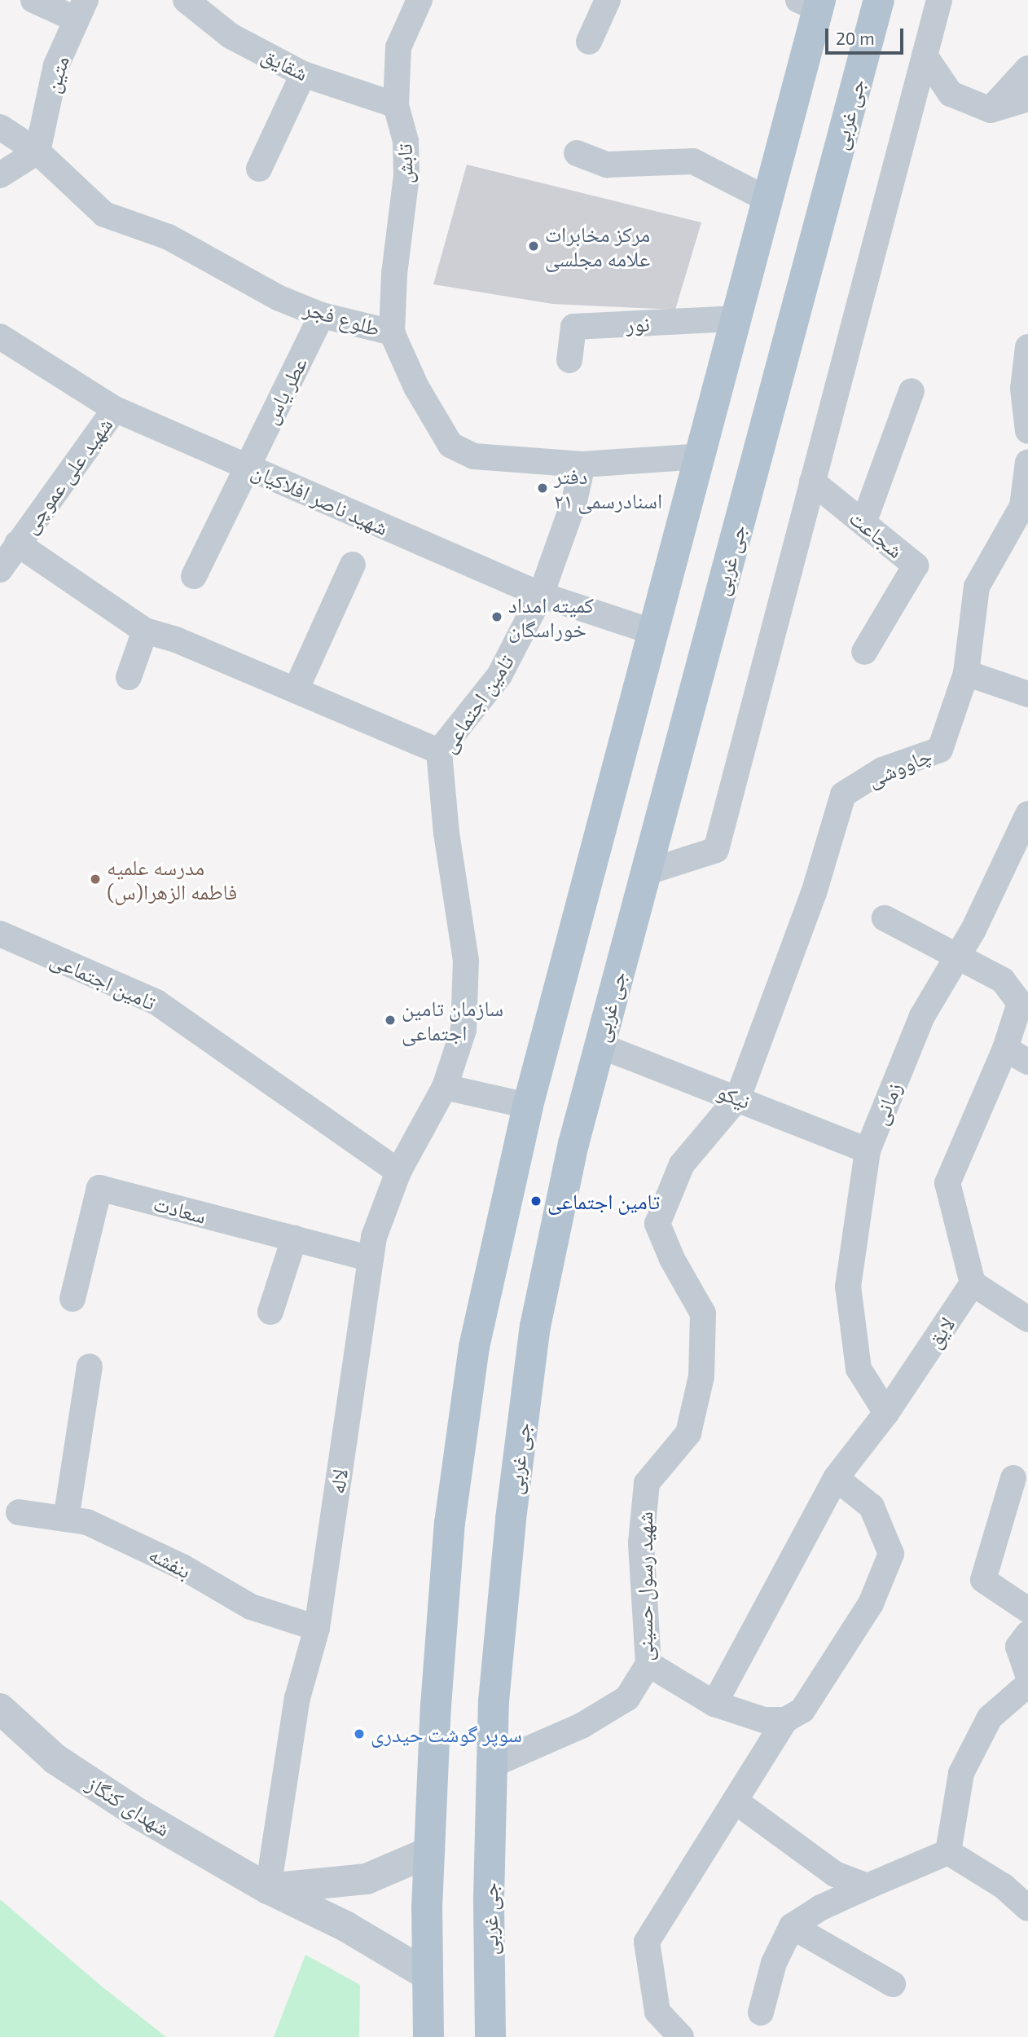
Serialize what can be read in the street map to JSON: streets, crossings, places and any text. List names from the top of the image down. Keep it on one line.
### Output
{"streets":{"main road":["جی غربی"],"street":["شقایق","متین","تابش","طلوع فجر","نور","عطر یاس","شهید علی عموچی","شهید ناصر افلاکیان","شجاعت","تامین اجتماعی","چاووشی","نیکو","زمانی","سعادت","لایق","لاله","بنفشه","شهید رسول حسینی","شهدای کنگاز"]},"crossings":[["شقایق","تابش"],["متین","طلوع فجر"],["جی غربی","نیکو"],["جی غربی","شهید رسول حسینی"],["تابش","طلوع فجر"],["طلوع فجر","عطر یاس"],["طلوع فجر","تامین اجتماعی"],["عطر یاس","شهید ناصر افلاکیان"],["شهید علی عموچی","شهید ناصر افلاکیان"],["شهید ناصر افلاکیان","تامین اجتماعی"],["تامین اجتماعی","لاله"],["چاووشی","نیکو"],["چاووشی","شهید رسول حسینی"],["نیکو","زمانی"],["نیکو","شهید رسول حسینی"],["زمانی","لایق"],["سعادت","لاله"],["لاله","بنفشه"],["لاله","شهدای کنگاز"]],"places":["مرکز مخابرات علامه مجلسی","دفتر اسنادرسمی ۲۱","کمیته امداد خوراسگان","مدرسه علمیه فاطمه الزهرا(س)","سازمان تامین اجتماعی","تامین اجتماعی","سوپر گوشت حیدری"],"scale_bar":"20 m"}
